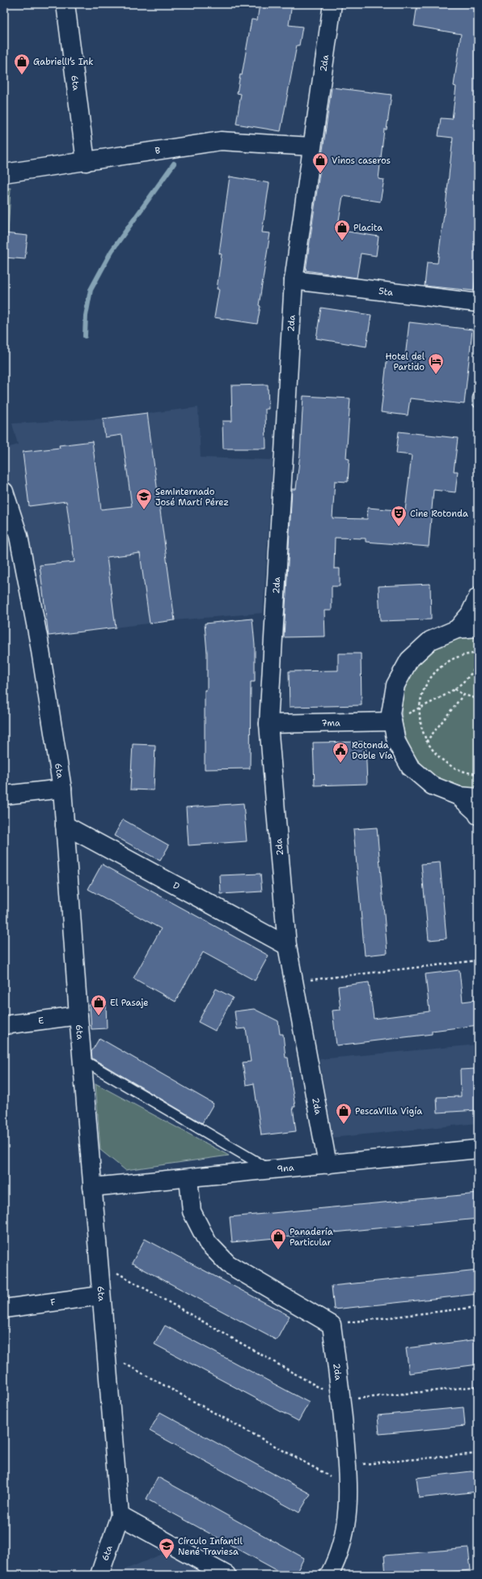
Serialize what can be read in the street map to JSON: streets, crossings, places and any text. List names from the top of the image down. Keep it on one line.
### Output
{"streets":{"street":["2da","6ta","B","5ta","7ma","D","E","9na","F"]},"crossings":[["2da","B"],["2da","5ta"],["2da","7ma"],["2da","D"],["2da","9na"],["6ta","B"],["6ta","D"],["6ta","E"],["6ta","9na"],["6ta","F"]],"places":{"shop":["Gabrielli’s Ink","Vinos caseros","Placita","El Pasaje","PescaVilla Vigía","Panadería Particular"],"hotel":["Hotel del Partido"],"school or university":["Seminternado José Martí Pérez","Círculo Infantil Nené Traviesa"],"theatre":["Cine Rotonda"],"public building":["Rotonda Doble Vía"]}}
